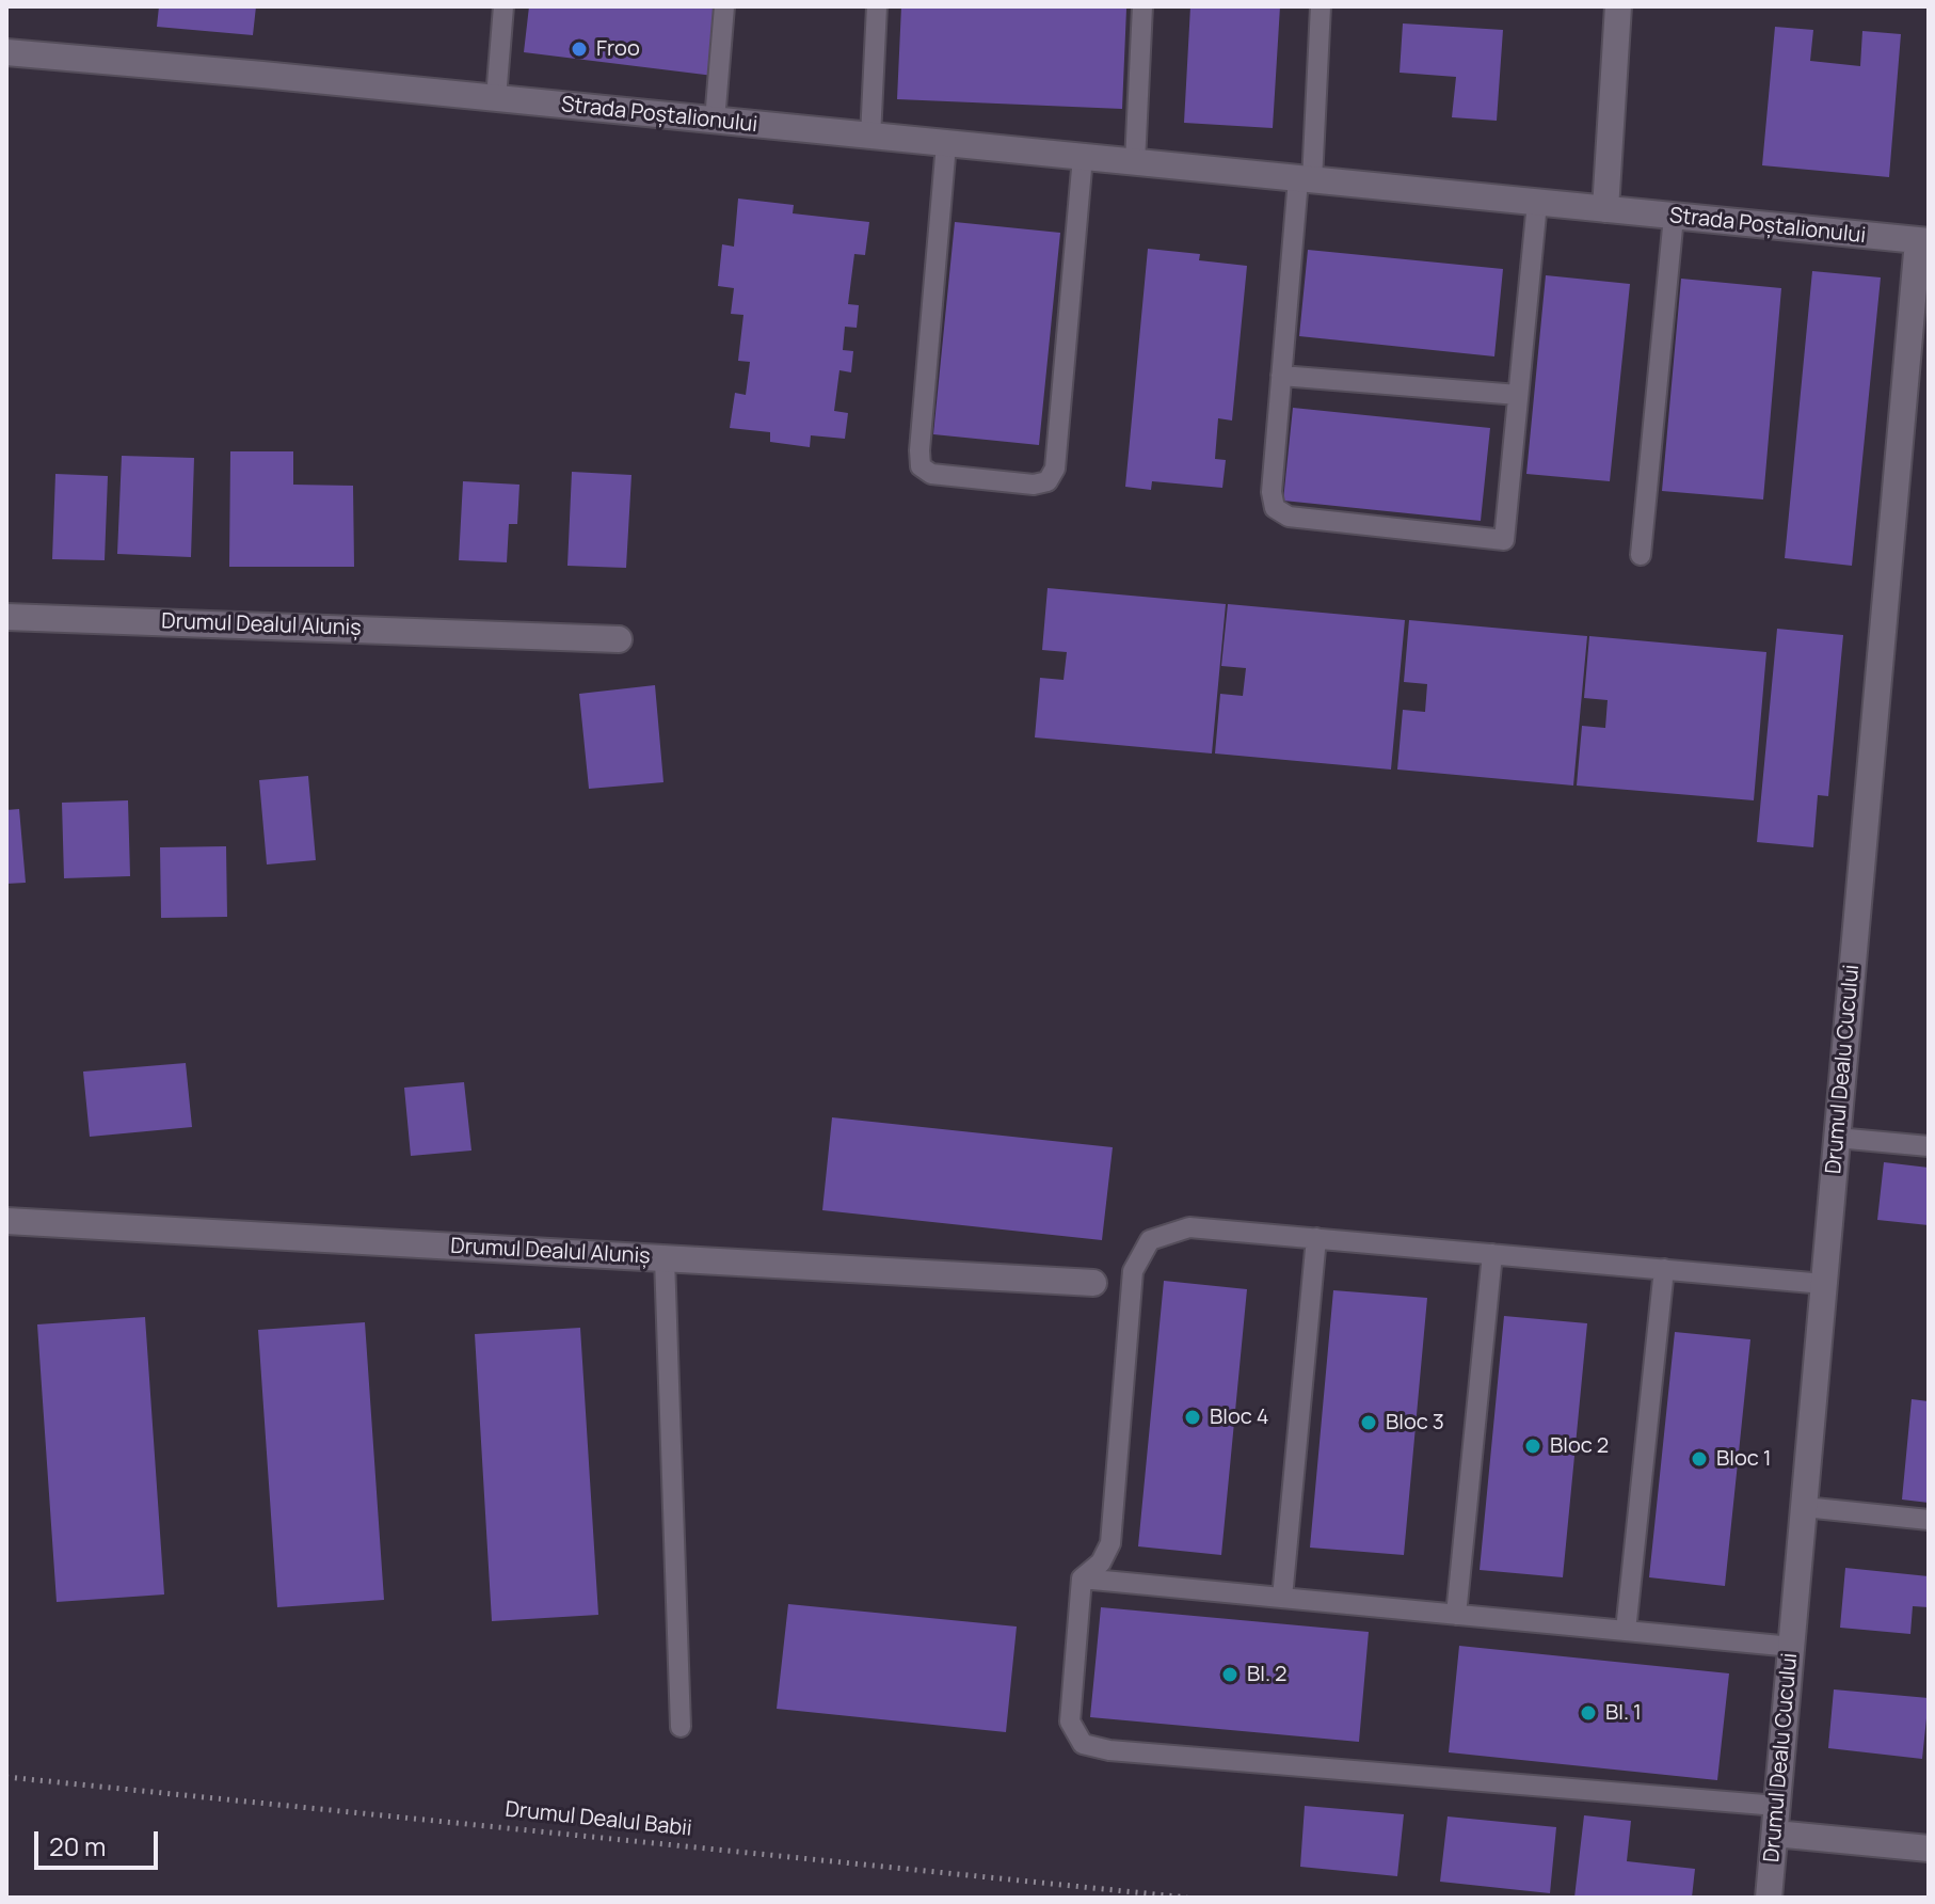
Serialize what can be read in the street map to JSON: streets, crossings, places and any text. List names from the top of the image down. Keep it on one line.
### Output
{"streets":{"street":["Strada Poștalionului","Drumul Dealul Aluniș","Drumul Dealu Cucului"],"path":["Drumul Dealul Babii"]},"crossings":[["Strada Poștalionului","Drumul Dealu Cucului"]],"places":["Froo","Bloc 4","Bloc 3","Bloc 2","Bloc 1","Bl. 2","Bl. 1"],"scale_bar":"20 m"}
